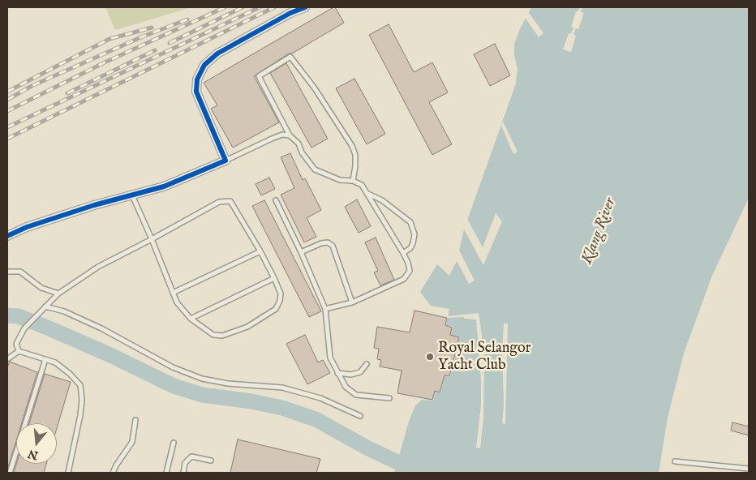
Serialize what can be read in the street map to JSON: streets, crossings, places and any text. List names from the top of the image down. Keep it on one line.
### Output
{"water":["Klang River"],"places":["Royal Selangor Yacht Club"],"north":"bottom"}
